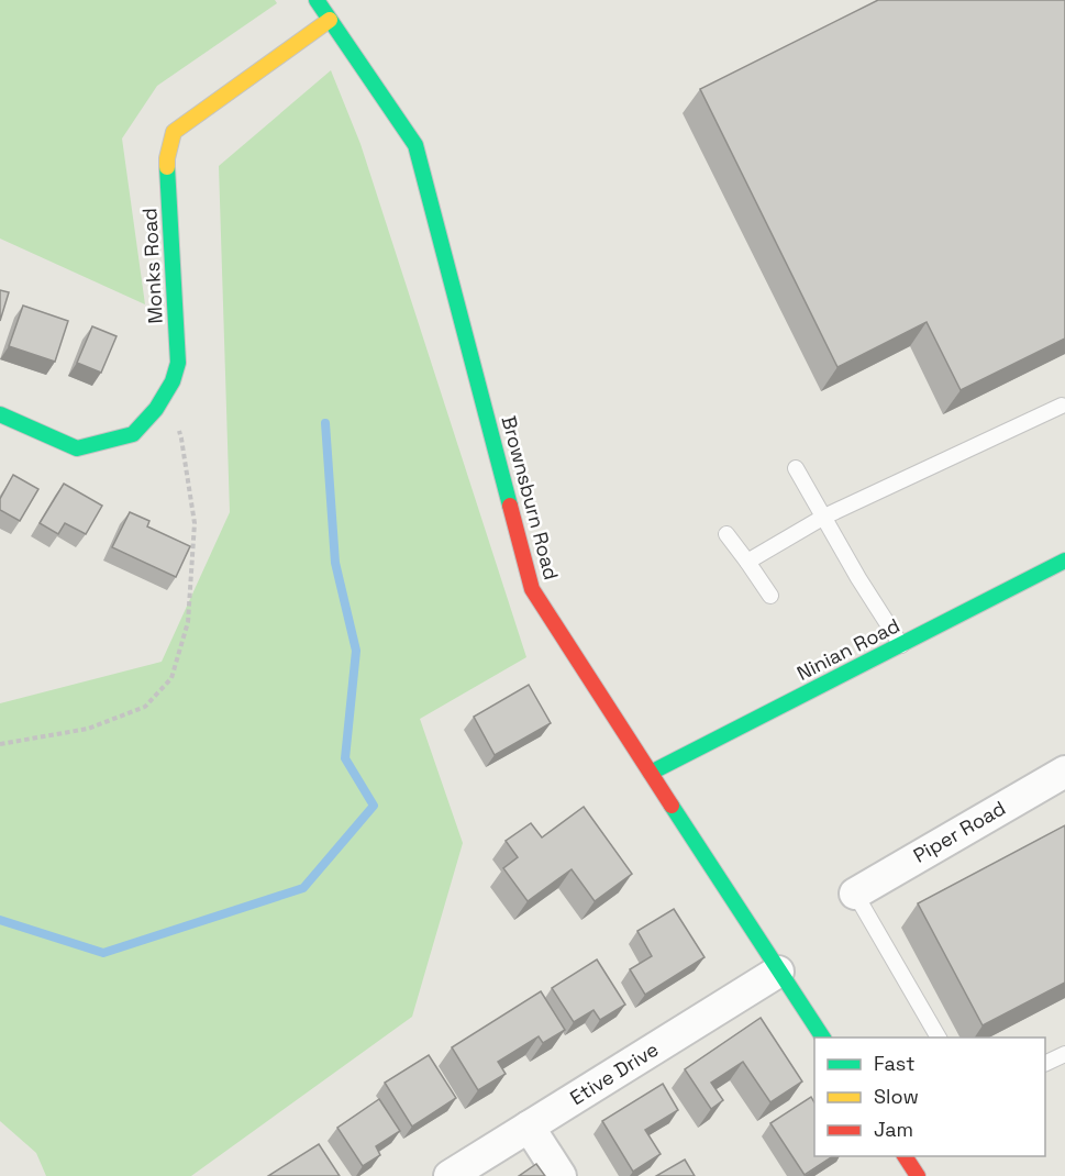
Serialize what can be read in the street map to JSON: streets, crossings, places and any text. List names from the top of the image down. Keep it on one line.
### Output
{"streets":{"main road":["Monks Road","Brownsburn Road","Ninian Road"],"street":["Piper Road","Etive Drive"]},"crossings":[["Monks Road","Brownsburn Road"],["Brownsburn Road","Ninian Road"],["Brownsburn Road","Etive Drive"]],"legend":["Fast","Slow","Jam"]}
